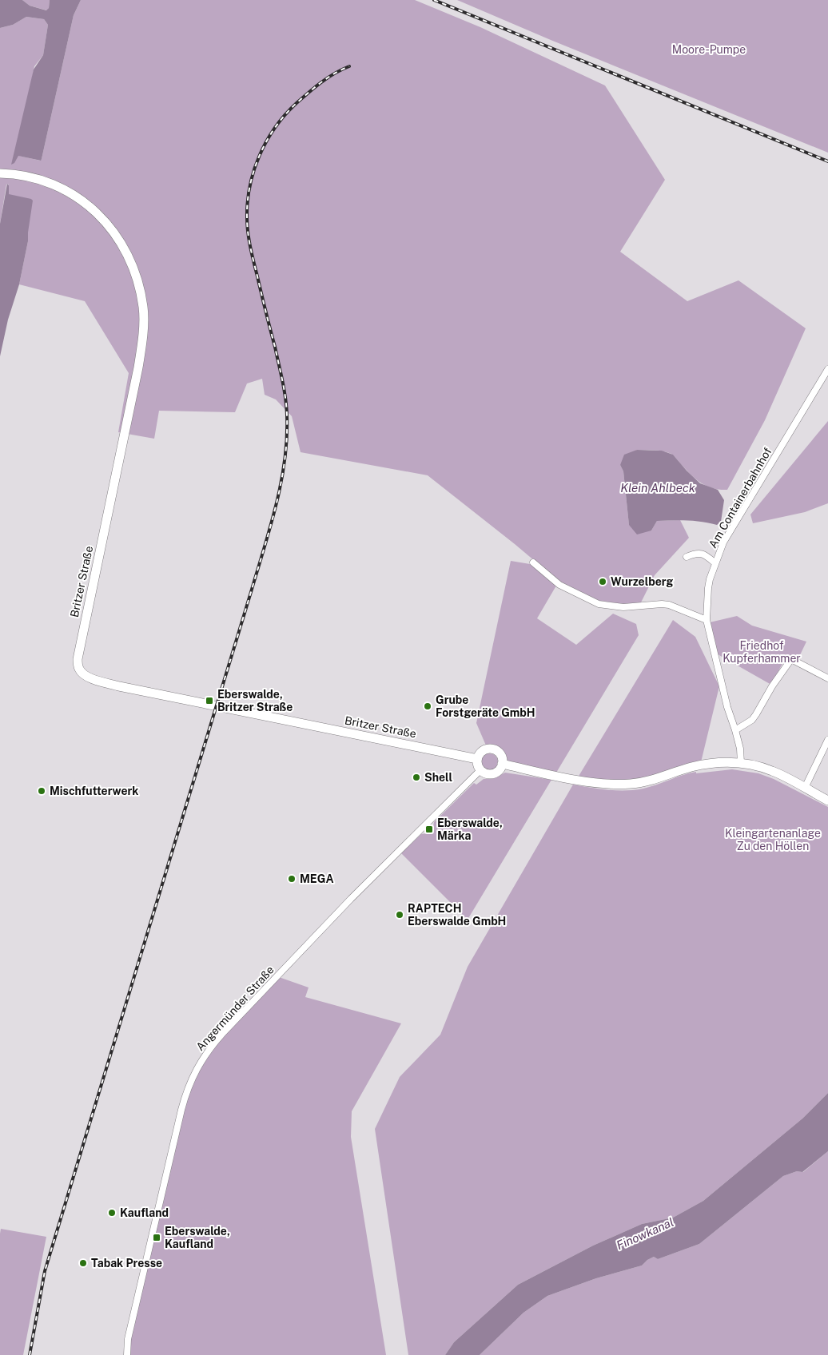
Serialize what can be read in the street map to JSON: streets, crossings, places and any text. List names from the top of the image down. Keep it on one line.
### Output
{"streets":{"main road":["Britzer Straße"],"street":["Am Containerbahnhof","Angermünder Straße"]},"crossings":[["Britzer Straße","Angermünder Straße"]],"water":["Klein Ahlbeck","Finowkanal"],"parks":["Moore-Pumpe","Friedhof Kupferhammer","Kleingartenanlage Zu den Höllen"],"places":{"other":["Wurzelberg","Grube Forstgeräte GmbH","Shell","Mischfutterwerk","MEGA","RAPTECH Eberswalde GmbH","Kaufland","Tabak Presse"],"transit":["Eberswalde, Britzer Straße","Eberswalde, Märka","Eberswalde, Kaufland"]}}
